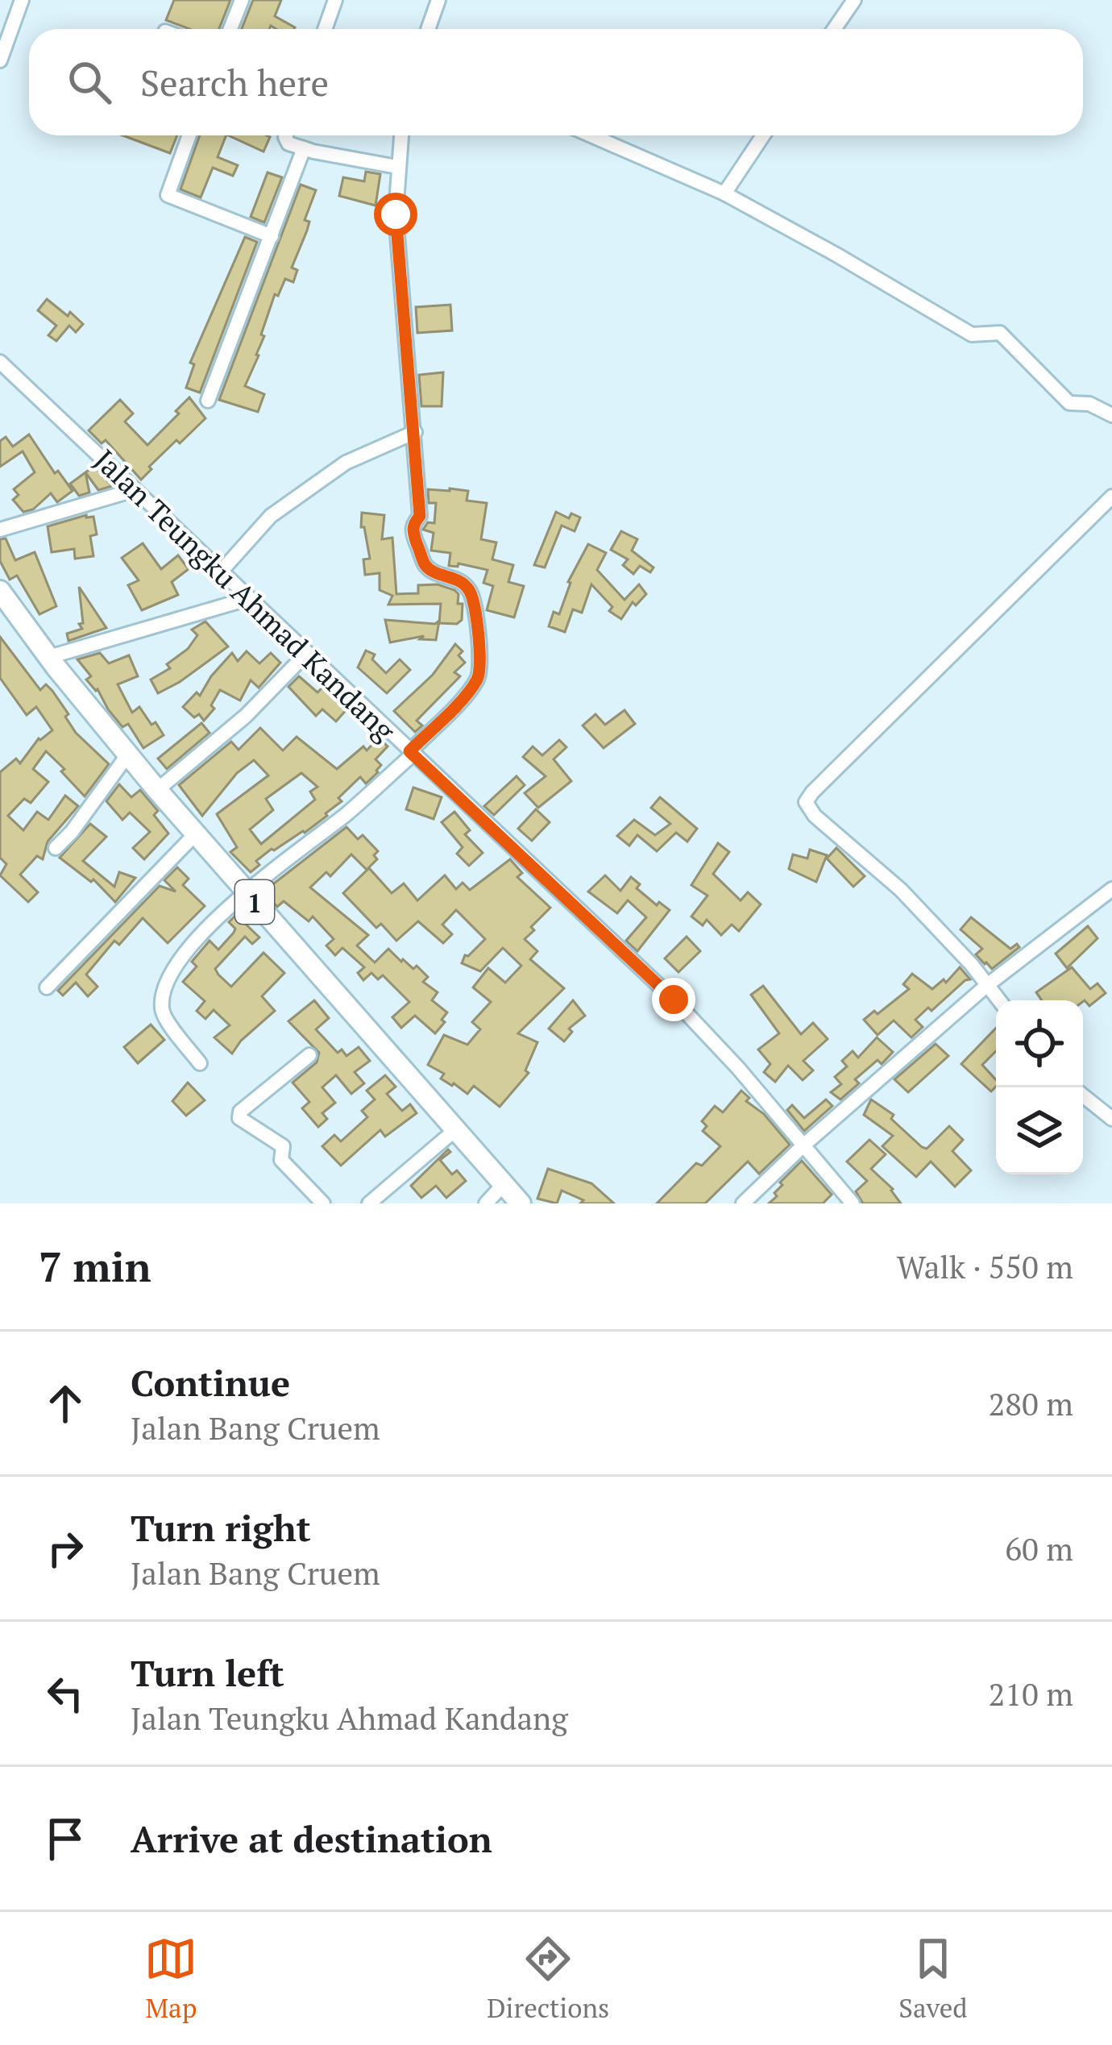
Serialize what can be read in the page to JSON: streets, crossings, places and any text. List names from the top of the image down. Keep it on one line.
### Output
{"streets":{"highway":["1"],"street":["Jalan Teungku Ahmad Kandang"]},"page":{"search":"Search here","heading":["7 min","Walk · 550 m"],"list":[["Continue","Jalan Bang Cruem","280 m"],["Turn right","Jalan Bang Cruem","60 m"],["Turn left","Jalan Teungku Ahmad Kandang","210 m"],"Arrive at destination"],"nav":["Map","Directions","Saved"]}}
